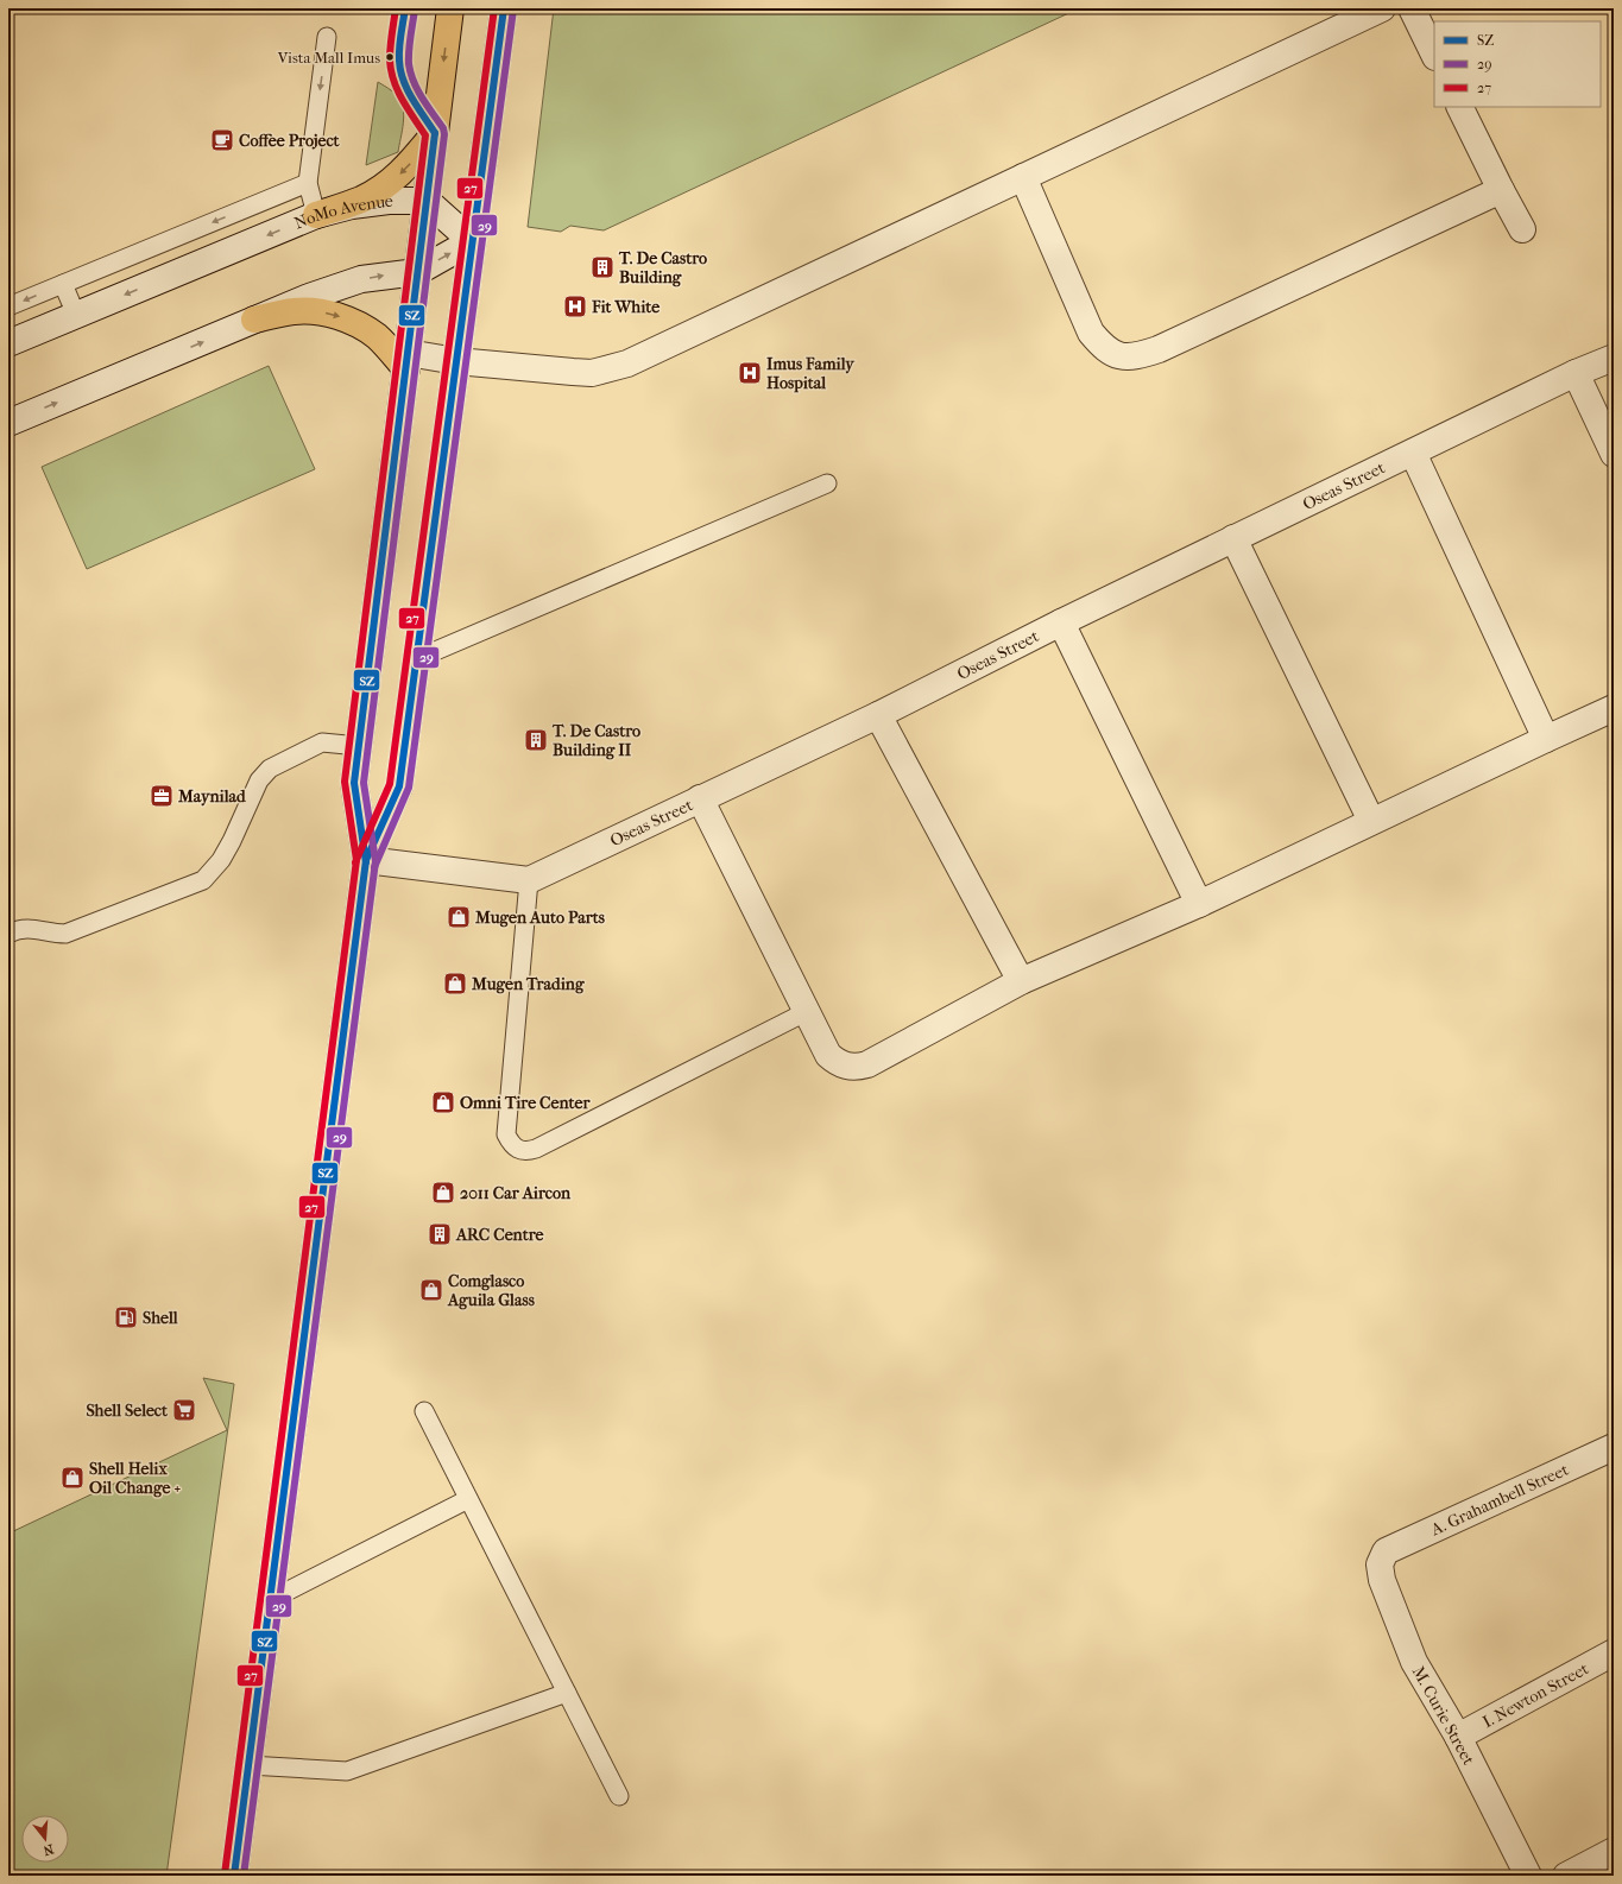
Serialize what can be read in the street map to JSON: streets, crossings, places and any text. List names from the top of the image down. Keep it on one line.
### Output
{"streets":{"street":["NoMo Avenue","Oseas Street","A. Grahambell Street","I. Newton Street","M. Curie Street"]},"crossings":[["A. Grahambell Street","M. Curie Street"],["I. Newton Street","M. Curie Street"]],"places":{"other":["Vista Mall Imus"],"cafe":["Coffee Project"],"building":["T. De Castro Building","T. De Castro Building II","ARC Centre"],"hospital":["Fit White","Imus Family Hospital"],"office":["Maynilad"],"shop":["Mugen Auto Parts","Mugen Trading","Omni Tire Center","2011 Car Aircon","Comglasco Aguila Glass","Shell Helix Oil Change +"],"fuel station":["Shell"],"supermarket":["Shell Select"]},"lines":["transit line SZ","transit line 27","transit line 29"],"legend":["SZ","29","27"],"north":"bottom"}
